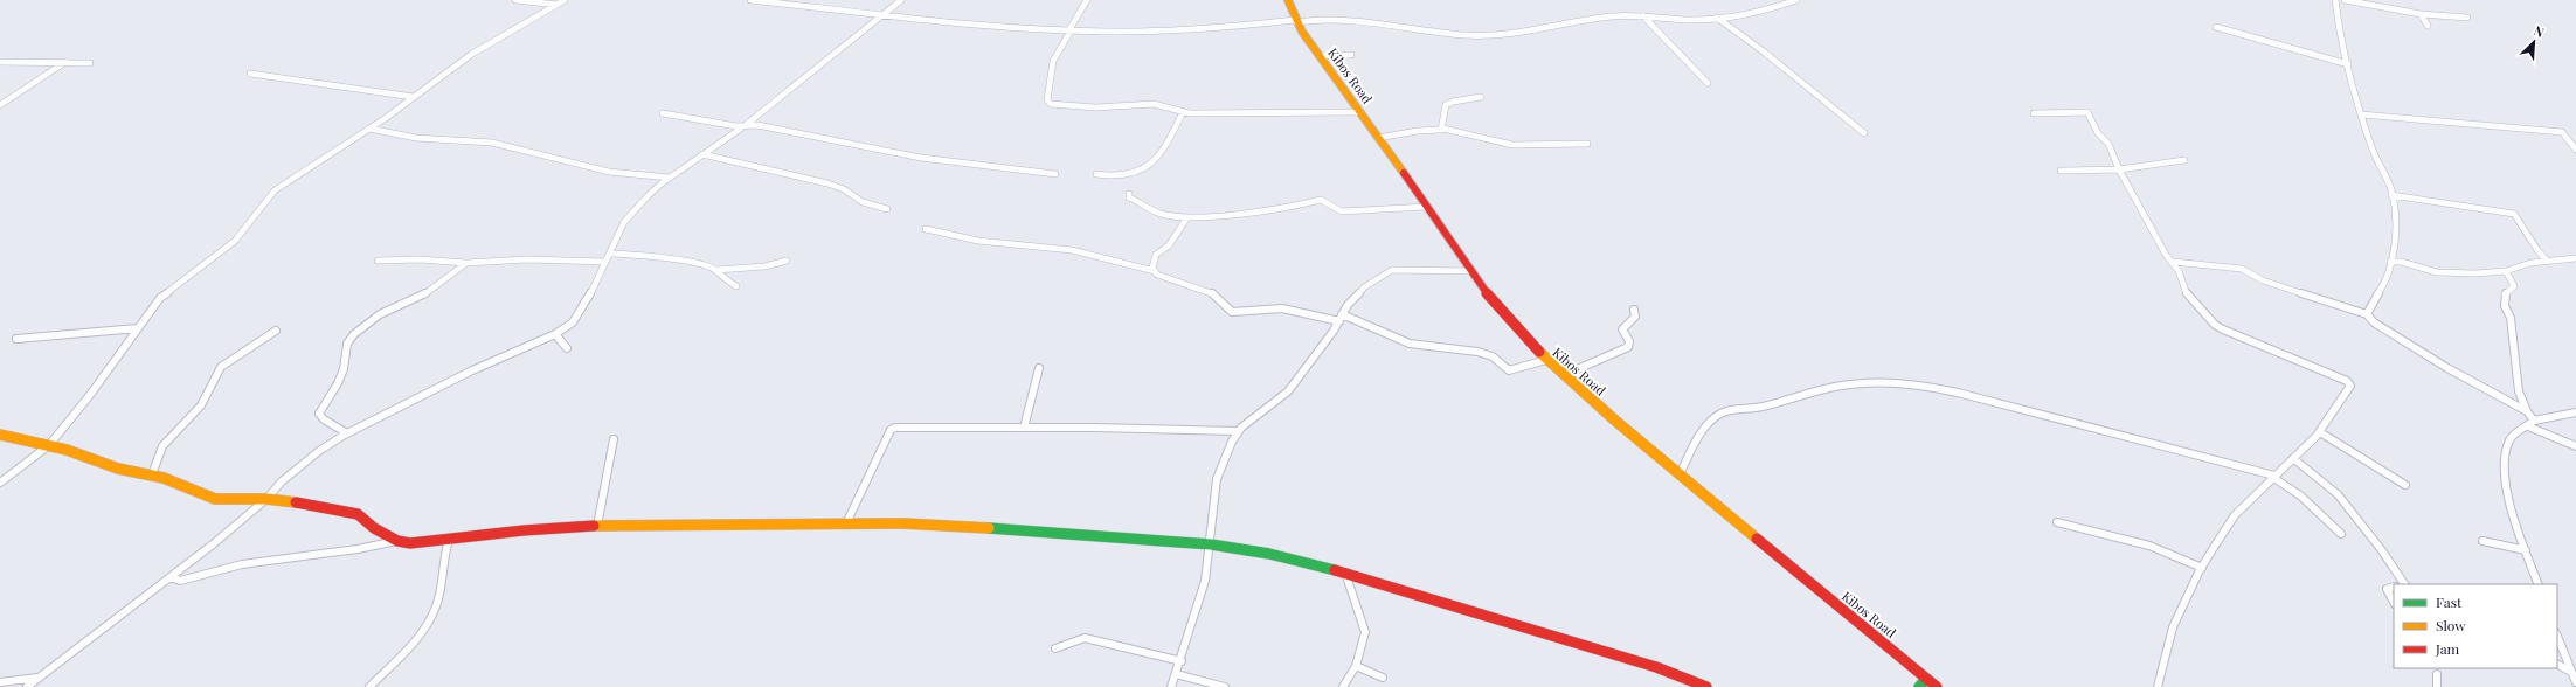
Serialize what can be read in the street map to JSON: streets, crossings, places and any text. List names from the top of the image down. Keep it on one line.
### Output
{"streets":{"street":["Kibos Road"]},"legend":["Fast","Slow","Jam"],"north":"top right"}
